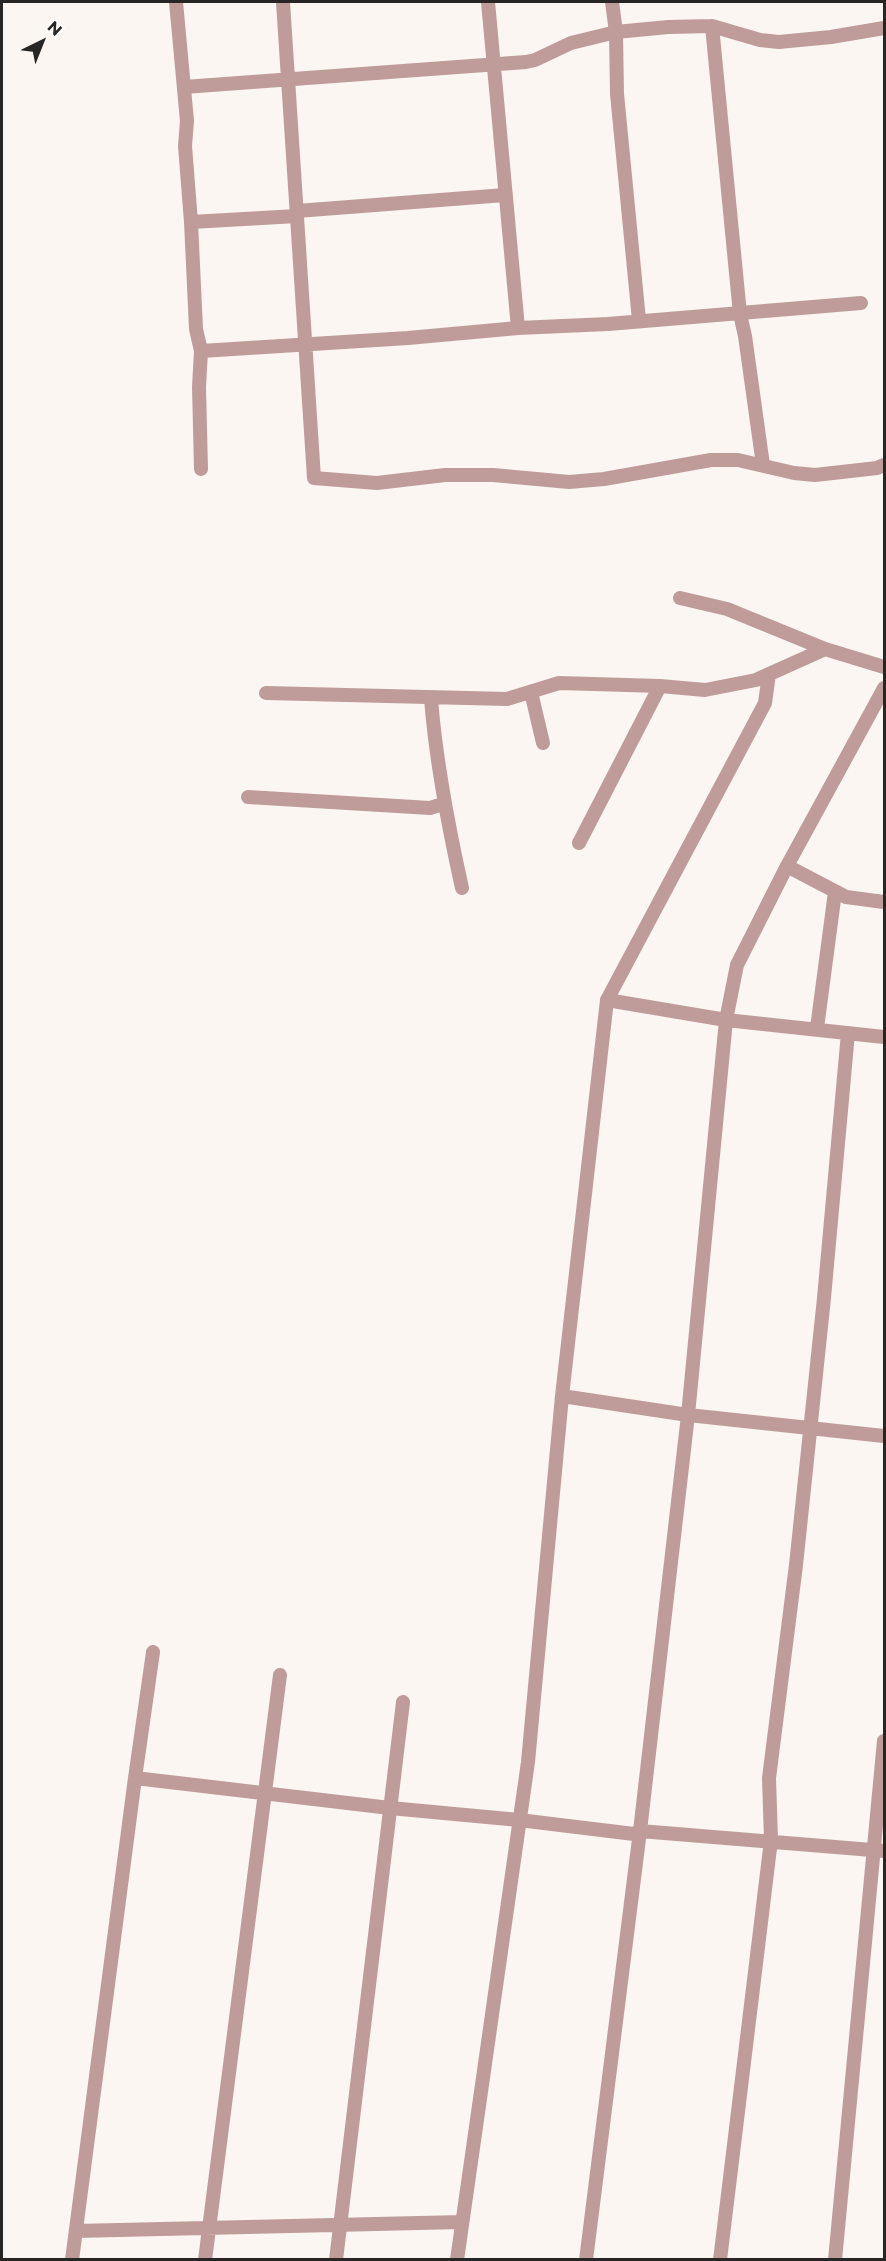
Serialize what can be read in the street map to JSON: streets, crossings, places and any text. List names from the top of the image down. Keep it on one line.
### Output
{"north":"top right"}
